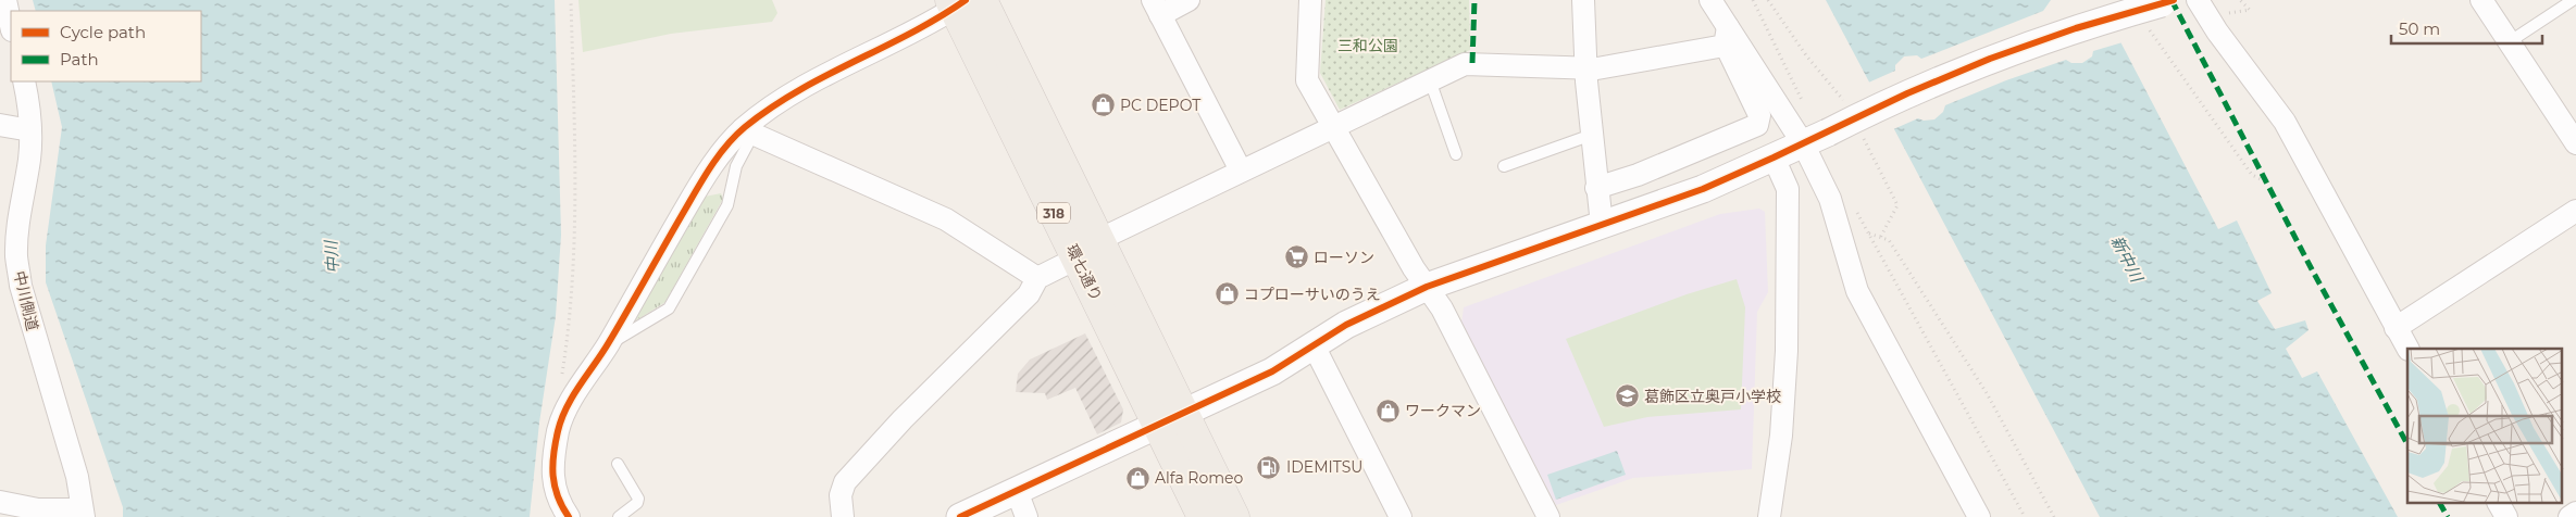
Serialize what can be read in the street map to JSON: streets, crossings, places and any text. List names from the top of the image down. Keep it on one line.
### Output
{"streets":{"main road":["318","環七通り"],"street":["中川側道"]},"water":["中川","新中川"],"parks":["三和公園"],"places":{"shop":["PC DEPOT","コプローサいのうえ","ワークマン","Alfa Romeo"],"supermarket":["ローソン"],"school or university":["葛飾区立奥戸小学校"],"fuel station":["IDEMITSU"]},"legend":["Cycle path","Path"],"scale_bar":"50 m"}
